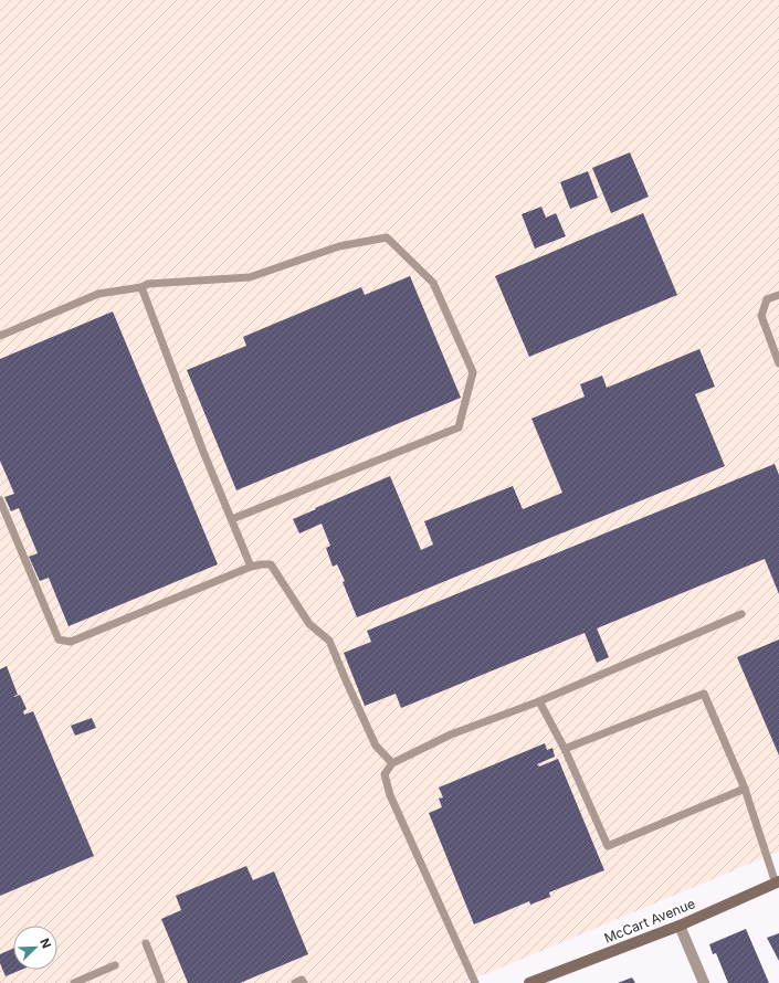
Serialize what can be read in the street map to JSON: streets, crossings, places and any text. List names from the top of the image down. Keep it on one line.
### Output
{"streets":{"main road":["McCart Avenue"]},"north":"top right"}
